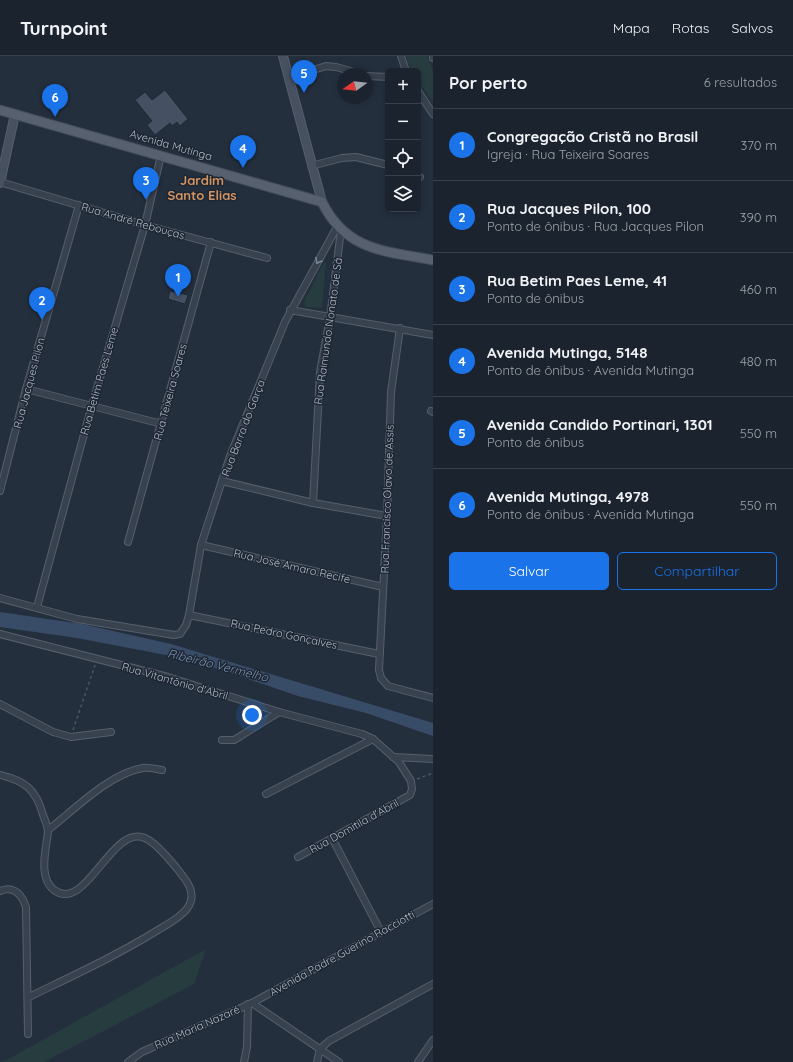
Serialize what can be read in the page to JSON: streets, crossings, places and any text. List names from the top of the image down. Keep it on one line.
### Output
{"streets":{"main road":["Avenida Mutinga"],"street":["Rua André Rebouças","Rua Raimundo Nonato de Sá","Rua Betim Paes Leme","Rua Jacques Pilon","Rua Teixeira Soares","Rua Barra do Garça","Rua Francisco Olavo de Assis","Rua José Amaro Recife","Rua Pedro Gonçalves","Rua Vitantônio d'Abril","Rua Domitila d'Abril","Avenida Padre Guerino Racciotti","Rua Maria Nazaré"]},"crossings":[["Avenida Mutinga","Rua Betim Paes Leme"],["Rua André Rebouças","Rua Betim Paes Leme"],["Rua André Rebouças","Rua Jacques Pilon"],["Rua André Rebouças","Rua Teixeira Soares"],["Rua Raimundo Nonato de Sá","Rua Barra do Garça"],["Rua Betim Paes Leme","Rua Barra do Garça"],["Rua Barra do Garça","Rua José Amaro Recife"],["Rua Barra do Garça","Rua Pedro Gonçalves"],["Rua Francisco Olavo de Assis","Rua José Amaro Recife"],["Rua Francisco Olavo de Assis","Rua Pedro Gonçalves"],["Rua Vitantônio d'Abril","Rua Domitila d'Abril"],["Avenida Padre Guerino Racciotti","Rua Maria Nazaré"]],"districts":["Jardim Santo Elias"],"water":["Ribeirão Vermelho"],"north":"left","page":{"header":"Turnpoint","nav":["Mapa","Rotas","Salvos"],"heading":["Por perto","6 resultados"],"pins":["5","6","4","3","1","2"],"map_buttons":["+","−"],"list":[{"mark":"1","name":"Congregação Cristã no Brasil","note":"Igreja · Rua Teixeira Soares","value":"370 m"},{"mark":"2","name":"Rua Jacques Pilon, 100","note":"Ponto de ônibus · Rua Jacques Pilon","value":"390 m"},{"mark":"3","name":"Rua Betim Paes Leme, 41","note":"Ponto de ônibus","value":"460 m"},{"mark":"4","name":"Avenida Mutinga, 5148","note":"Ponto de ônibus · Avenida Mutinga","value":"480 m"},{"mark":"5","name":"Avenida Candido Portinari, 1301","note":"Ponto de ônibus","value":"550 m"},{"mark":"6","name":"Avenida Mutinga, 4978","note":"Ponto de ônibus · Avenida Mutinga","value":"550 m"}],"buttons":["Salvar","Compartilhar"]}}
